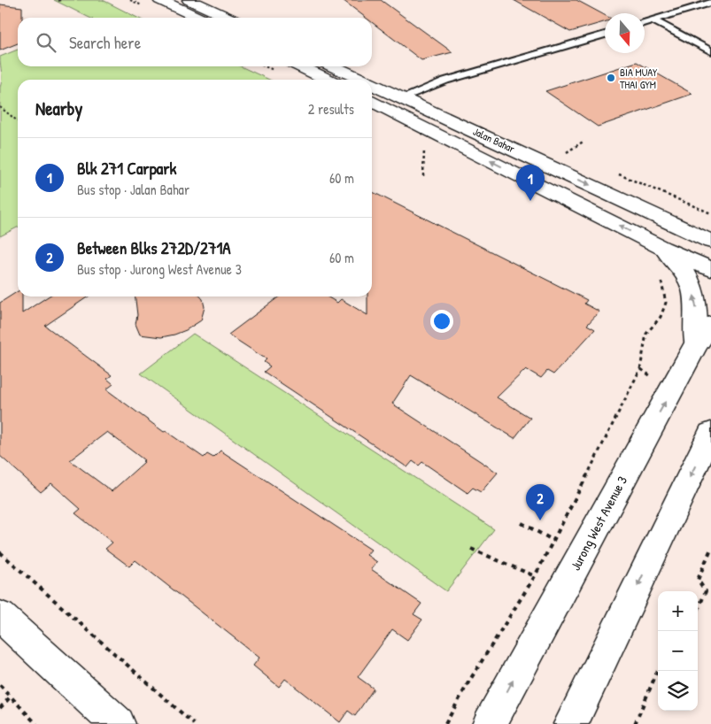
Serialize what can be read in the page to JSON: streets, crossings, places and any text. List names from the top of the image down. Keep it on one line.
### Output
{"streets":{"main road":["Jalan Bahar","Jurong West Avenue 3"]},"places":["BIA MUAY THAI GYM"],"north":"bottom","page":{"search":"Search here","heading":["Nearby","2 results"],"list":[{"mark":"1","name":"Blk 271 Carpark","note":"Bus stop · Jalan Bahar","value":"60 m"},{"mark":"2","name":"Between Blks 272D/271A","note":"Bus stop · Jurong West Avenue 3","value":"60 m"}],"pins":["1","2"],"map_buttons":["+","−"]}}
